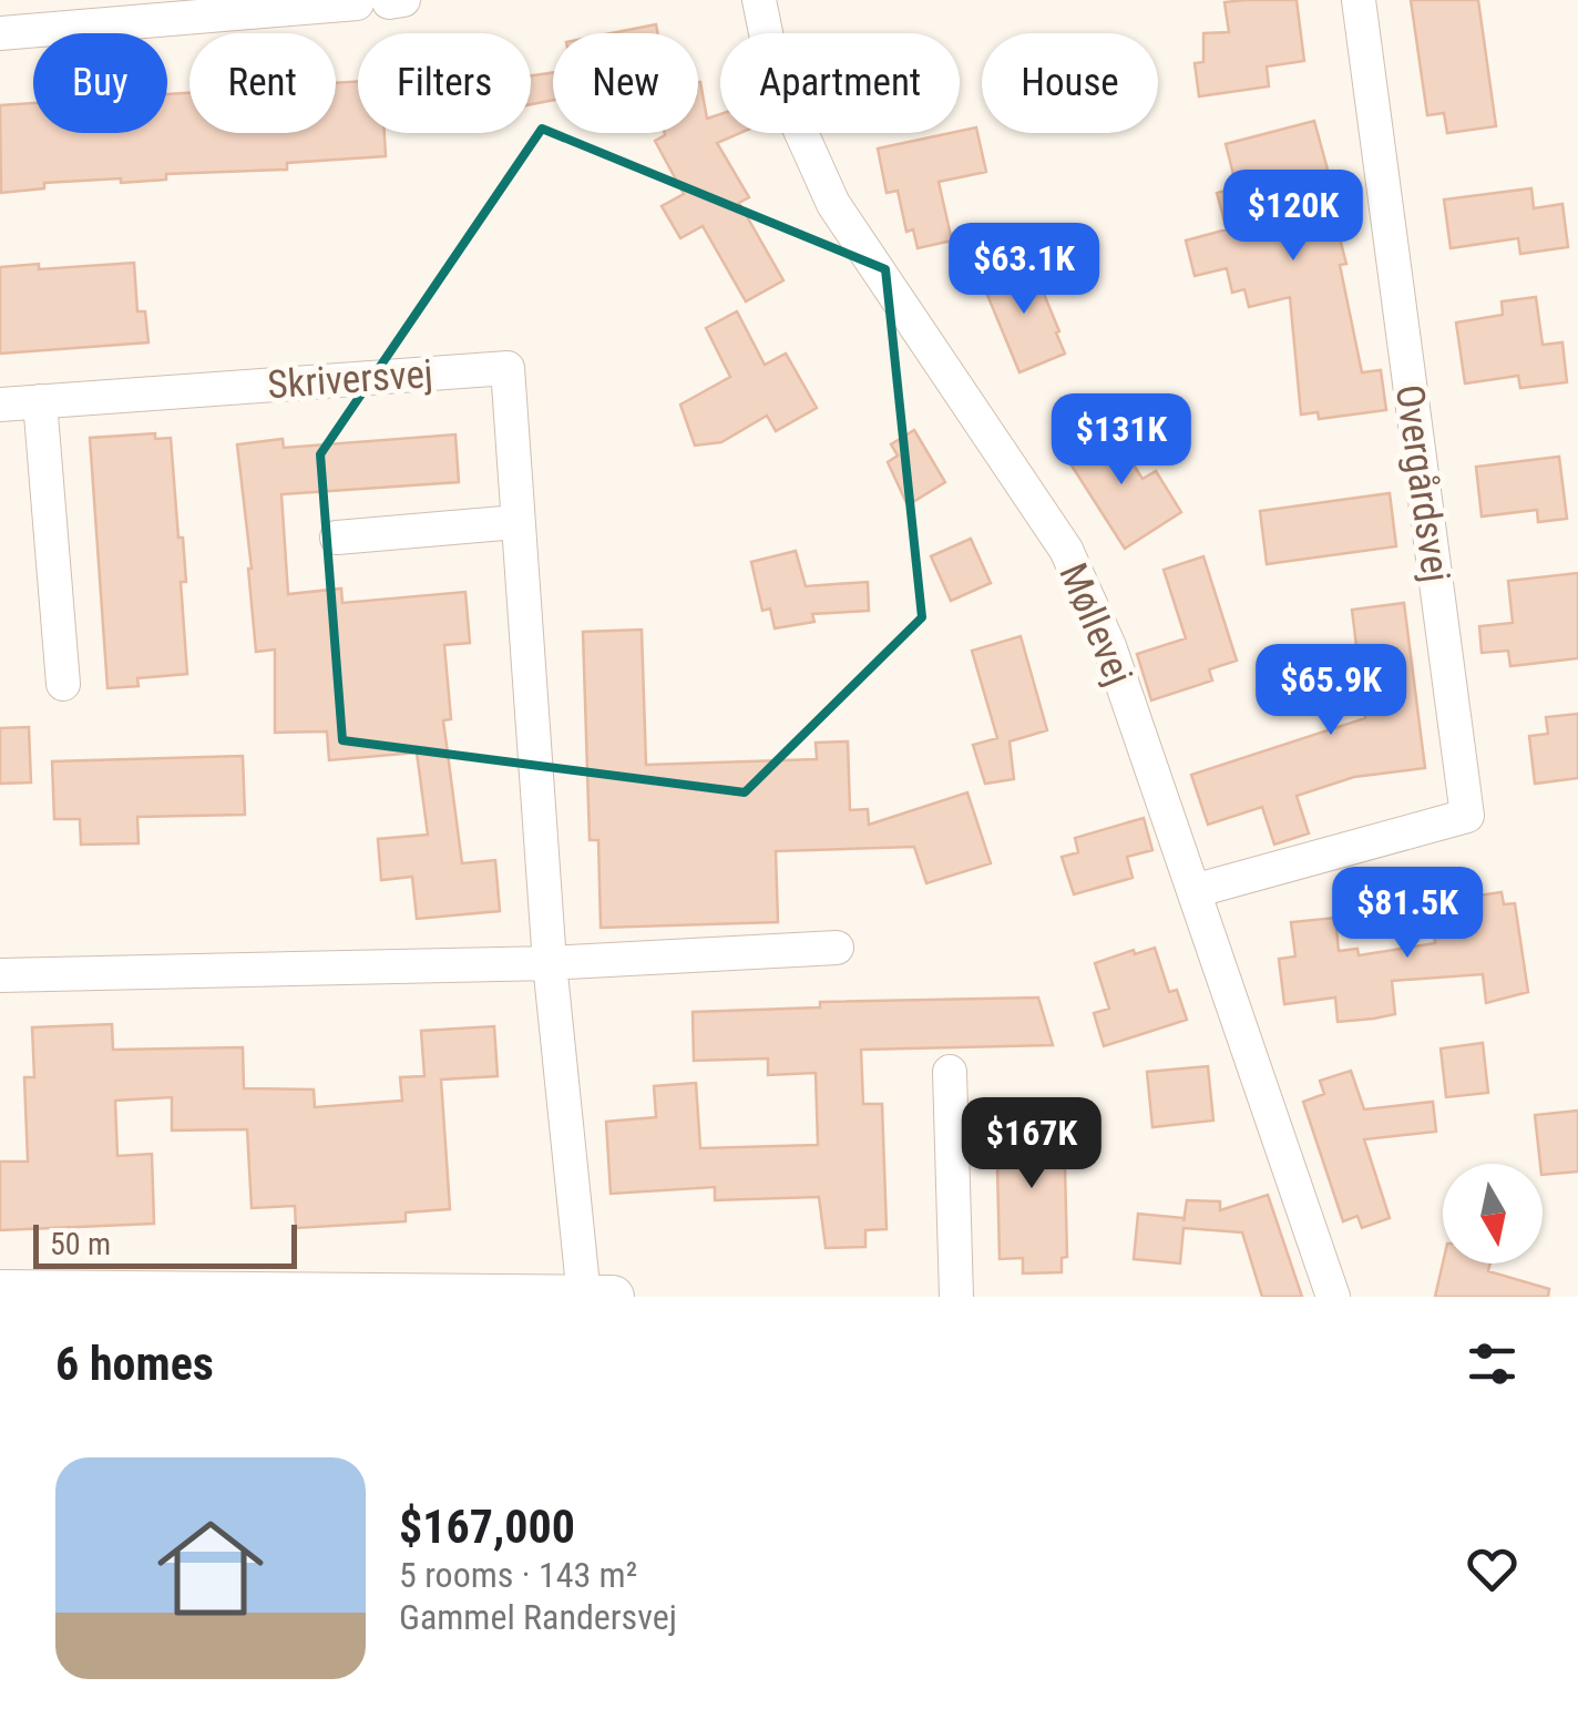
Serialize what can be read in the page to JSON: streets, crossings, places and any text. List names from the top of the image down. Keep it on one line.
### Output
{"streets":{"street":["Skriversvej","Overgårdsvej","Møllevej"]},"crossings":[["Overgårdsvej","Møllevej"]],"scale_bar":"50 m","north":"bottom","page":{"chip":["Buy","Rent","Filters","New","Apartment","House"],"price":["$120K","$63.1K","$131K","$65.9K","$81.5K","$167K"],"scale":"50 m","heading":"6 homes","list":[{"name":"$167,000","note":"5 rooms · 143 m² · Gammel Randersvej"}]}}
